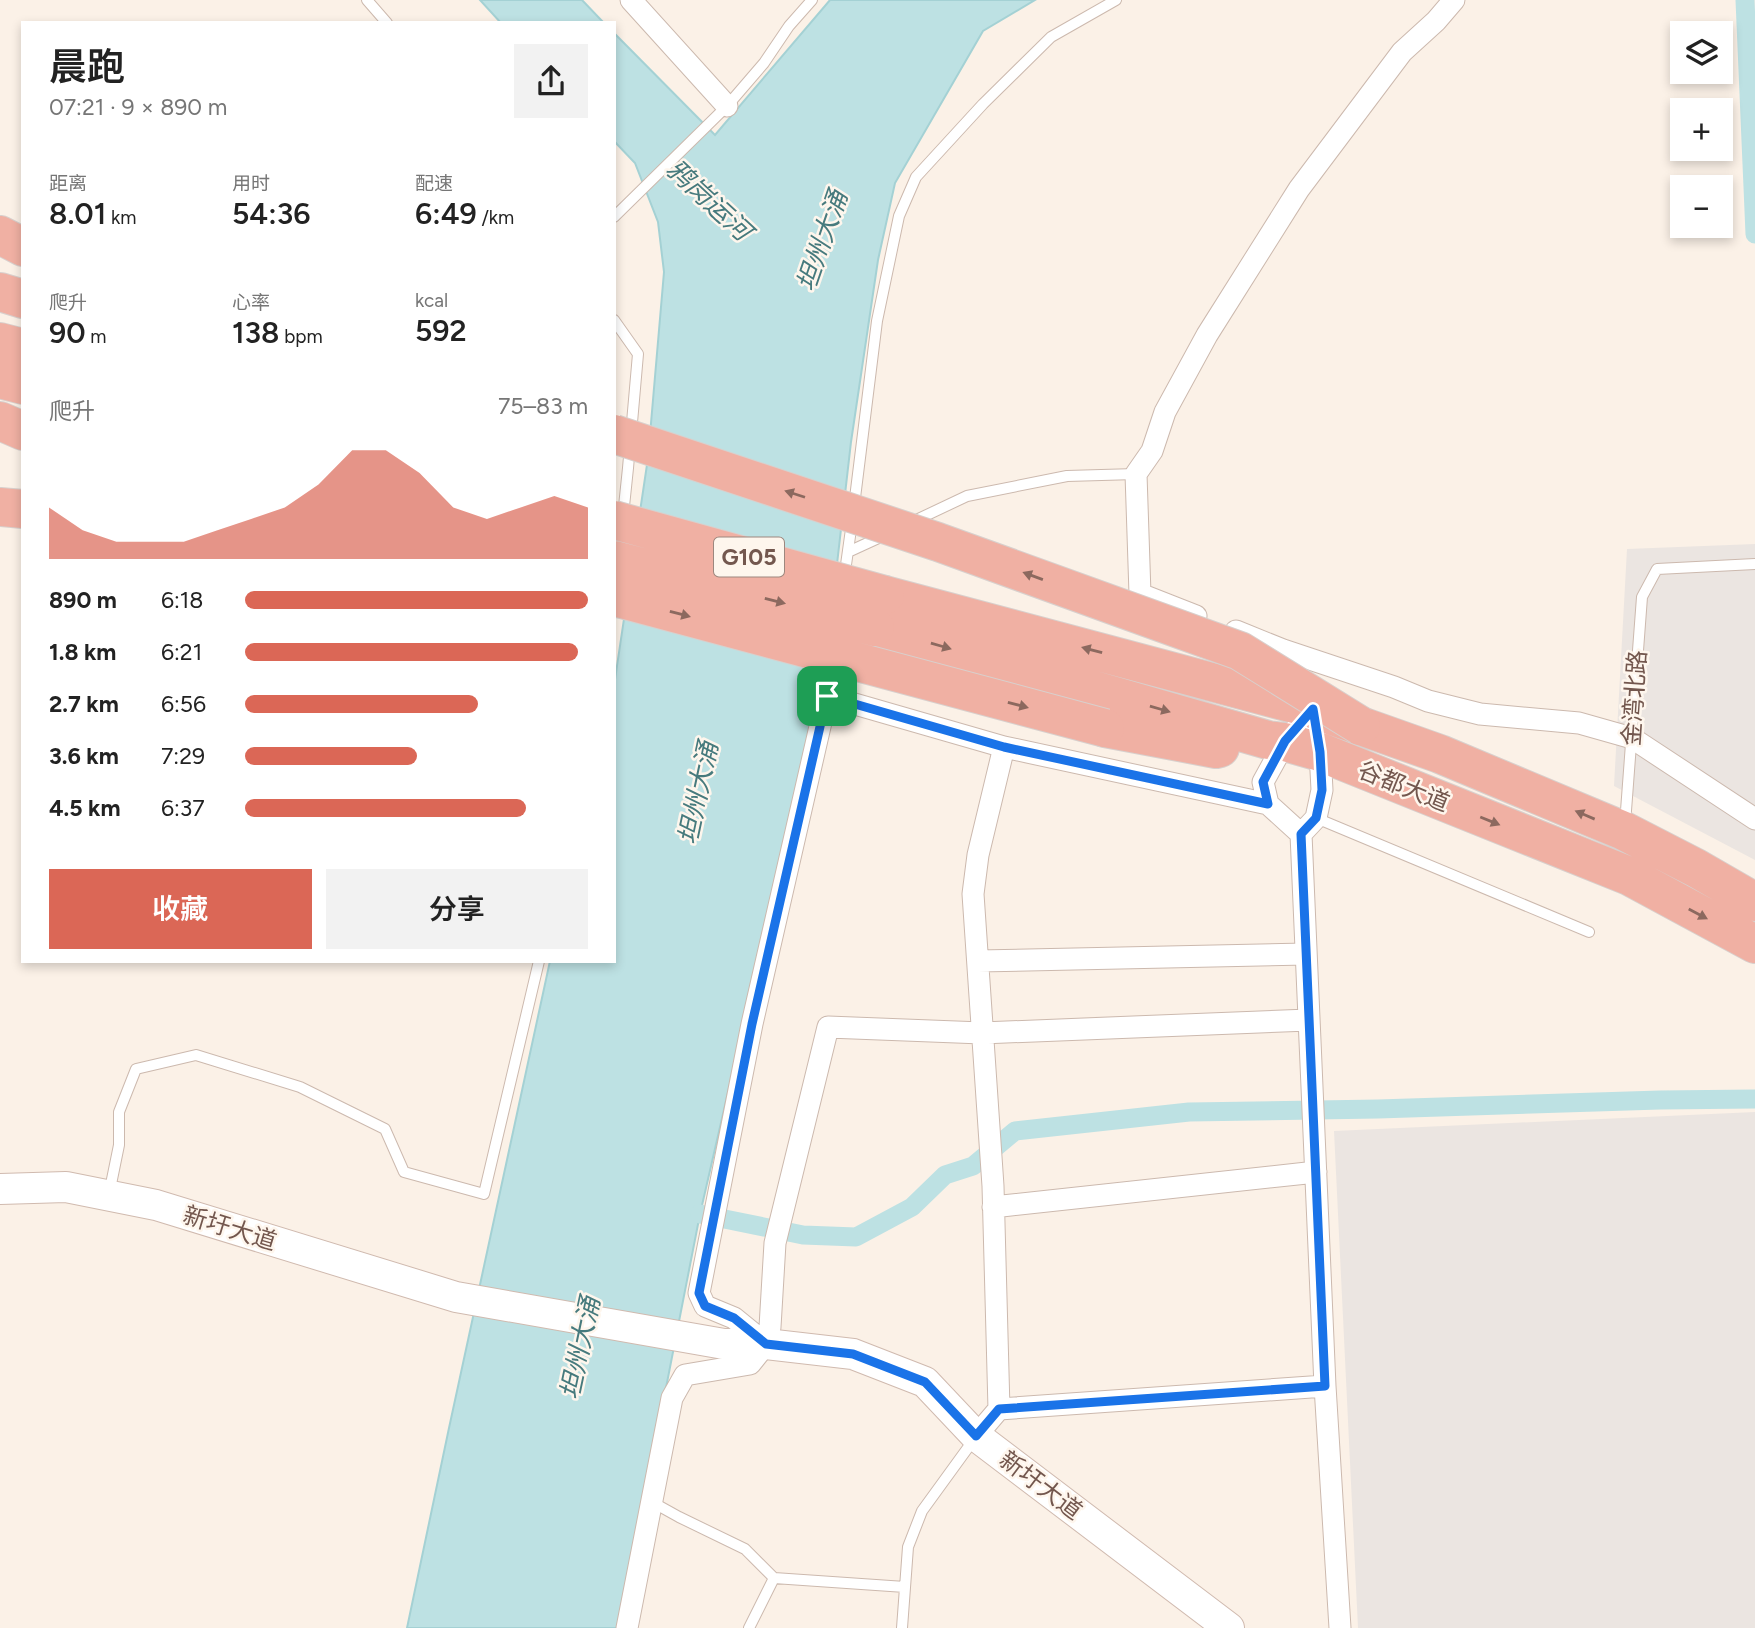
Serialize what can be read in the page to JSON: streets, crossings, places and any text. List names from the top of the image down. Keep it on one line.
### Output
{"streets":{"highway":["G105","谷都大道"],"street":["新圩大道"],"lane":["金湾北路"]},"crossings":[["G105","谷都大道"],["金湾北路","谷都大道"]],"water":["鸦岗运河","坦州大涌"],"page":{"map_buttons":["+","−"],"heading":["晨跑","07:21 · 9 × 890 m"],"stats":[["距离","8.01 km"],["用时","54:36"],["配速","6:49 /km"],["爬升","90 m"],["心率","138 bpm"],["kcal","592"]],"chart":["爬升","75–83 m"],"list":[{"name":"890 m","note":"6:18"},{"name":"1.8 km","note":"6:21"},{"name":"2.7 km","note":"6:56"},{"name":"3.6 km","note":"7:29"},{"name":"4.5 km","note":"6:37"}],"buttons":["收藏","分享"]}}
